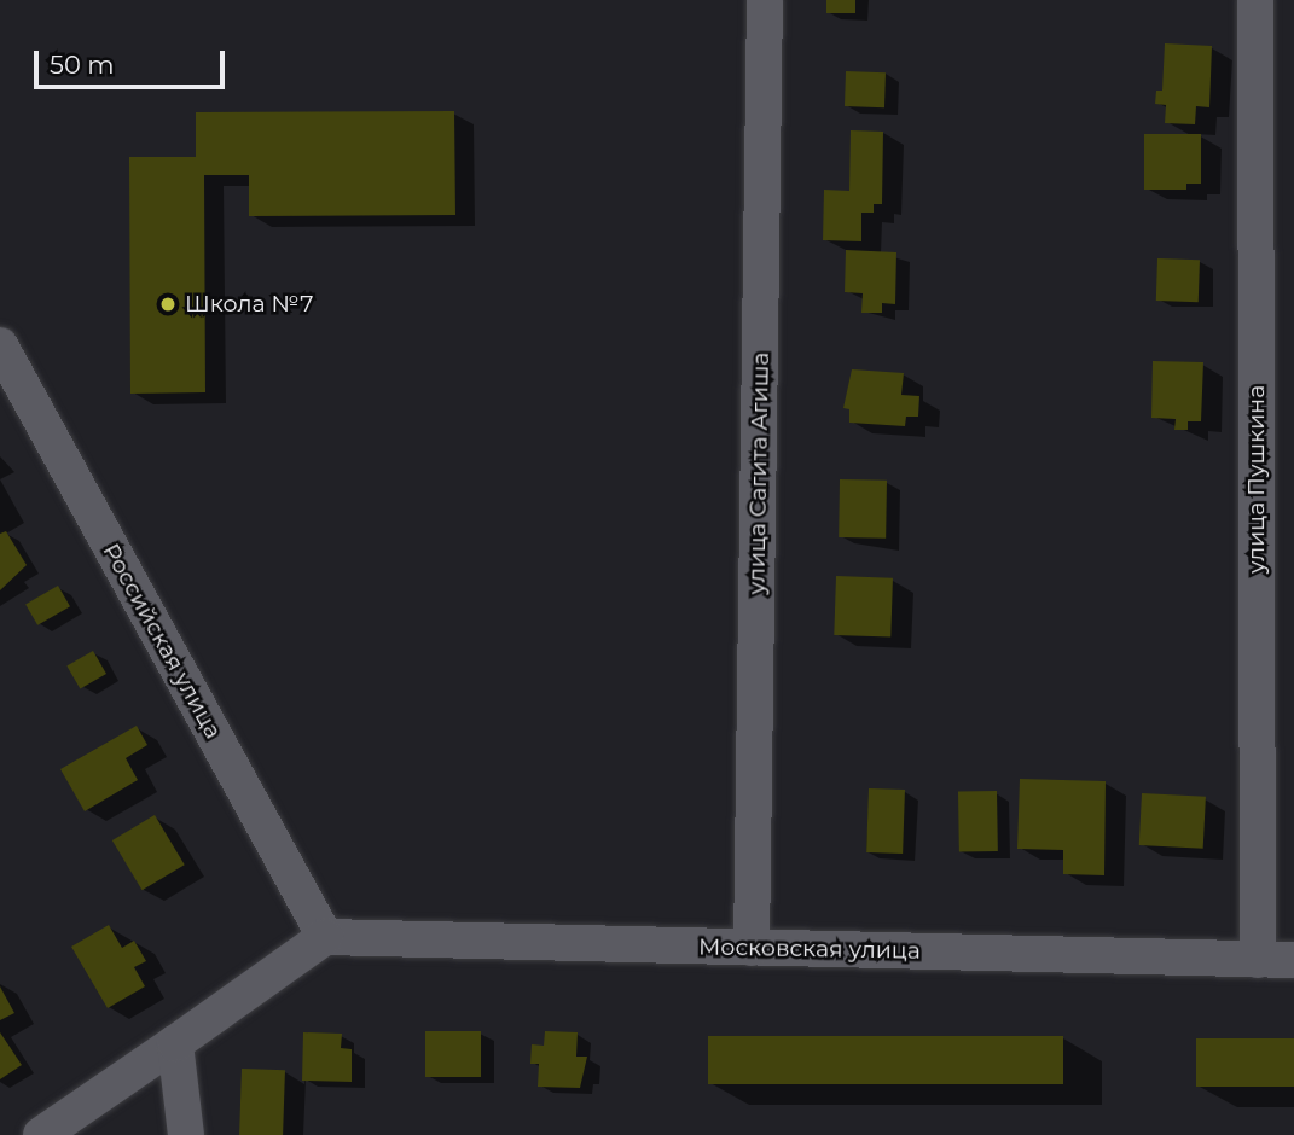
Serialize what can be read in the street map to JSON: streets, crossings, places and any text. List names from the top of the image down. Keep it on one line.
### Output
{"streets":{"street":["улица Сагита Агиша","улица Пушкина","Российская улица","Московская улица"]},"crossings":[["улица Сагита Агиша","Московская улица"],["улица Пушкина","Московская улица"],["Российская улица","Московская улица"]],"places":["Школа №7"],"scale_bar":"50 m"}
